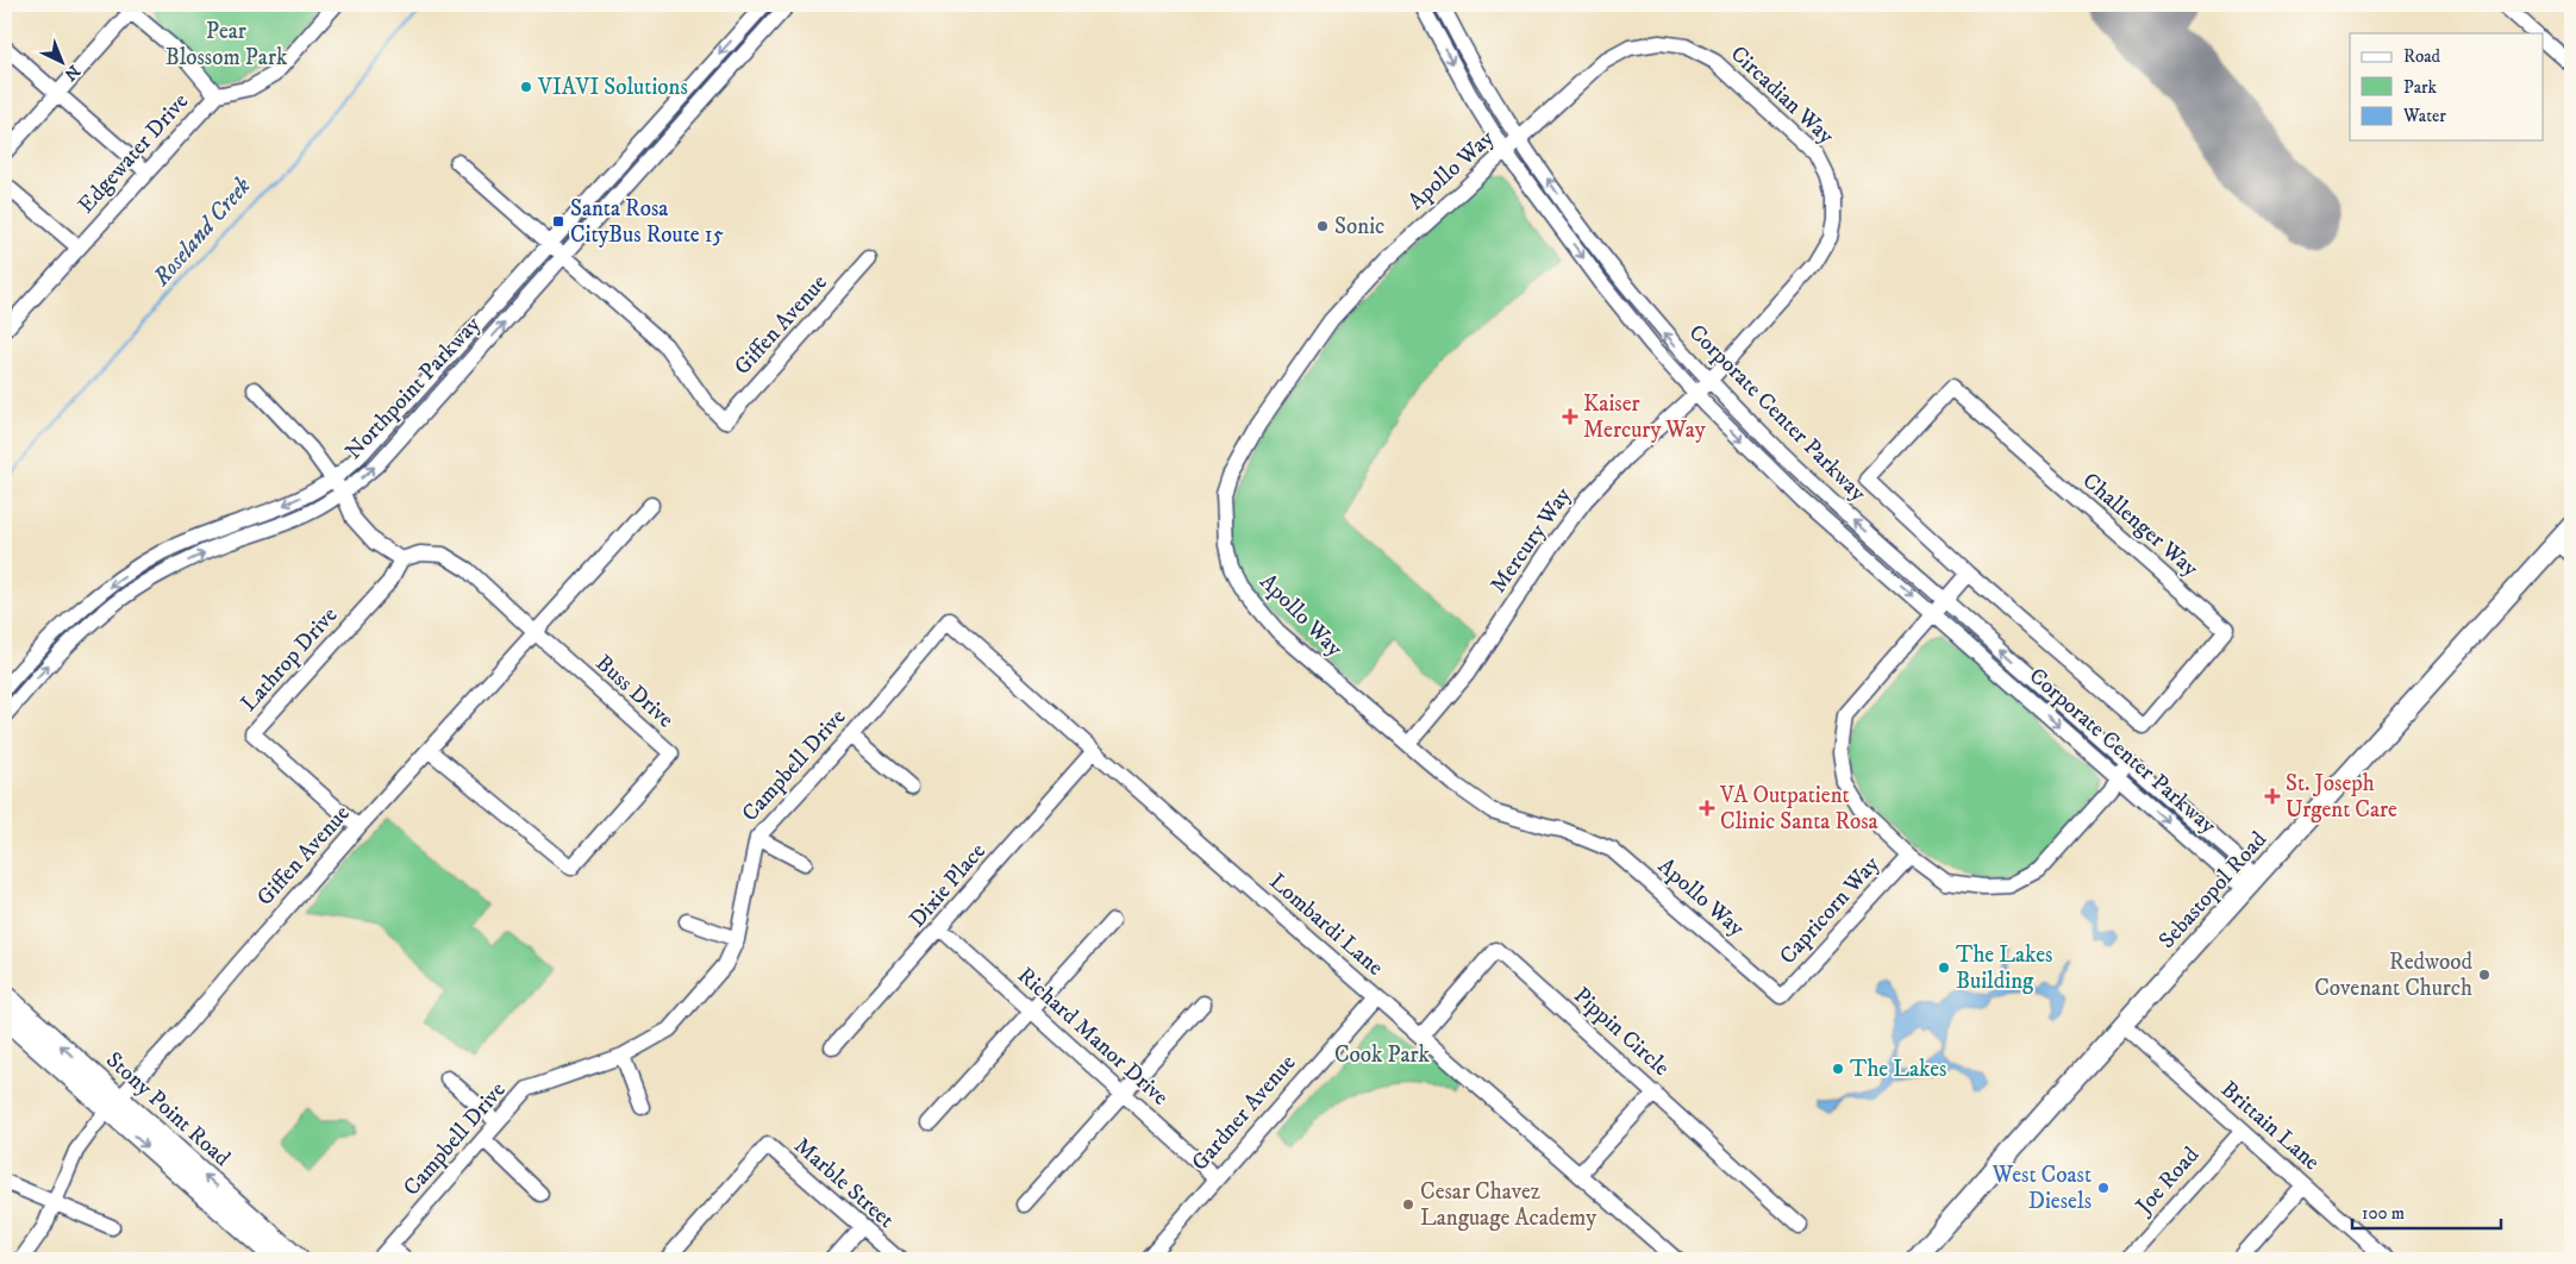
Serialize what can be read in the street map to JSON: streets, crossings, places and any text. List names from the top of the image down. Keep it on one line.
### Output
{"streets":{"main road":["Sebastopol Road","Stony Point Road"],"street":["Circadian Way","Edgewater Drive","Apollo Way","Giffen Avenue","Northpoint Parkway","Corporate Center Parkway","Challenger Way","Mercury Way","Lathrop Drive","Buss Drive","Campbell Drive","Dixie Place","Capricorn Way","Lombardi Lane","Pippin Circle","Richard Manor Drive","Gardner Avenue","Brittain Lane","Joe Road","Marble Street"]},"crossings":[["Circadian Way","Apollo Way"],["Circadian Way","Corporate Center Parkway"],["Circadian Way","Mercury Way"],["Apollo Way","Corporate Center Parkway"],["Apollo Way","Mercury Way"],["Apollo Way","Capricorn Way"],["Giffen Avenue","Northpoint Parkway"],["Giffen Avenue","Lathrop Drive"],["Giffen Avenue","Buss Drive"],["Giffen Avenue","Stony Point Road"],["Corporate Center Parkway","Mercury Way"],["Corporate Center Parkway","Sebastopol Road"],["Lathrop Drive","Buss Drive"],["Campbell Drive","Lombardi Lane"],["Dixie Place","Lombardi Lane"],["Dixie Place","Richard Manor Drive"],["Sebastopol Road","Brittain Lane"],["Lombardi Lane","Pippin Circle"],["Lombardi Lane","Gardner Avenue"],["Richard Manor Drive","Gardner Avenue"],["Brittain Lane","Joe Road"]],"water":["Roseland Creek"],"parks":["Pear Blossom Park","Cook Park"],"places":{"other":["VIAVI Solutions","Sonic","The Lakes Building","Redwood Covenant Church","The Lakes","West Coast Diesels","Cesar Chavez Language Academy"],"transit":["Santa Rosa CityBus Route 15"],"health":["Kaiser Mercury Way","St. Joseph Urgent Care","VA Outpatient Clinic Santa Rosa"]},"legend":["Road","Park","Water"],"scale_bar":"100 m","north":"bottom right"}
